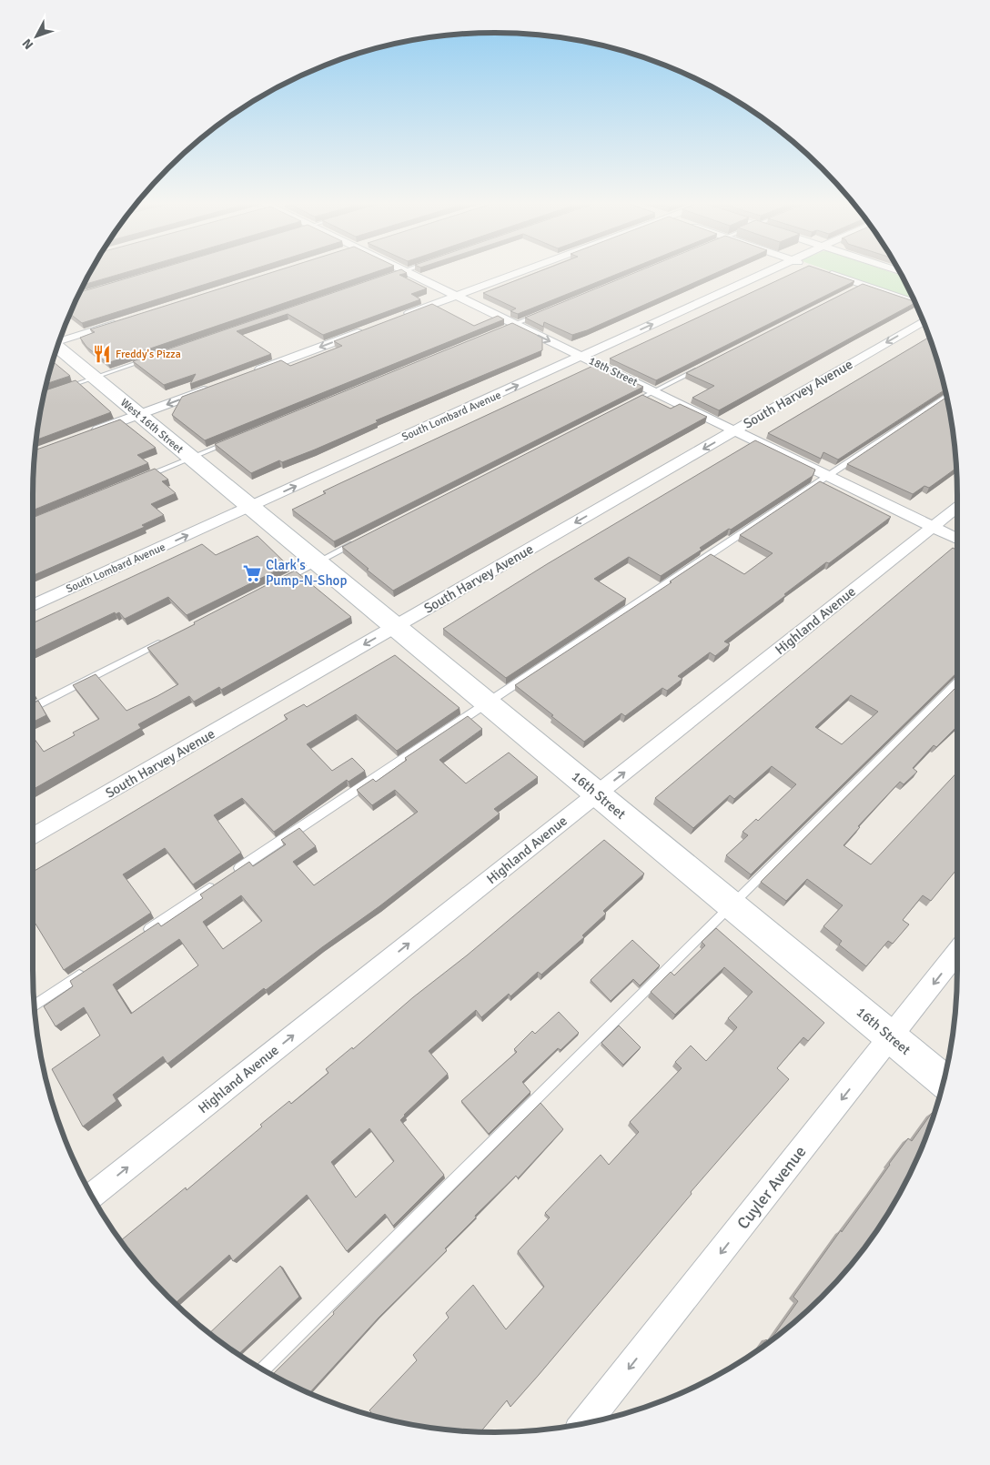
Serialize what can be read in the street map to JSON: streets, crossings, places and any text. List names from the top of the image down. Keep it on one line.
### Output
{"streets":{"street":["18th Street","South Harvey Avenue","South Lombard Avenue","West 16th Street","Highland Avenue","16th Street","Cuyler Avenue"]},"crossings":[["18th Street","South Harvey Avenue"],["18th Street","South Lombard Avenue"],["18th Street","Highland Avenue"],["South Harvey Avenue","16th Street"],["South Lombard Avenue","West 16th Street"],["South Lombard Avenue","16th Street"],["West 16th Street","16th Street"],["Highland Avenue","16th Street"],["16th Street","Cuyler Avenue"]],"one_way":["South Harvey Avenue","Highland Avenue","Cuyler Avenue"],"places":{"restaurant":["Freddy's Pizza"],"supermarket":["Clark's Pump-N-Shop"]},"north":"bottom left"}
